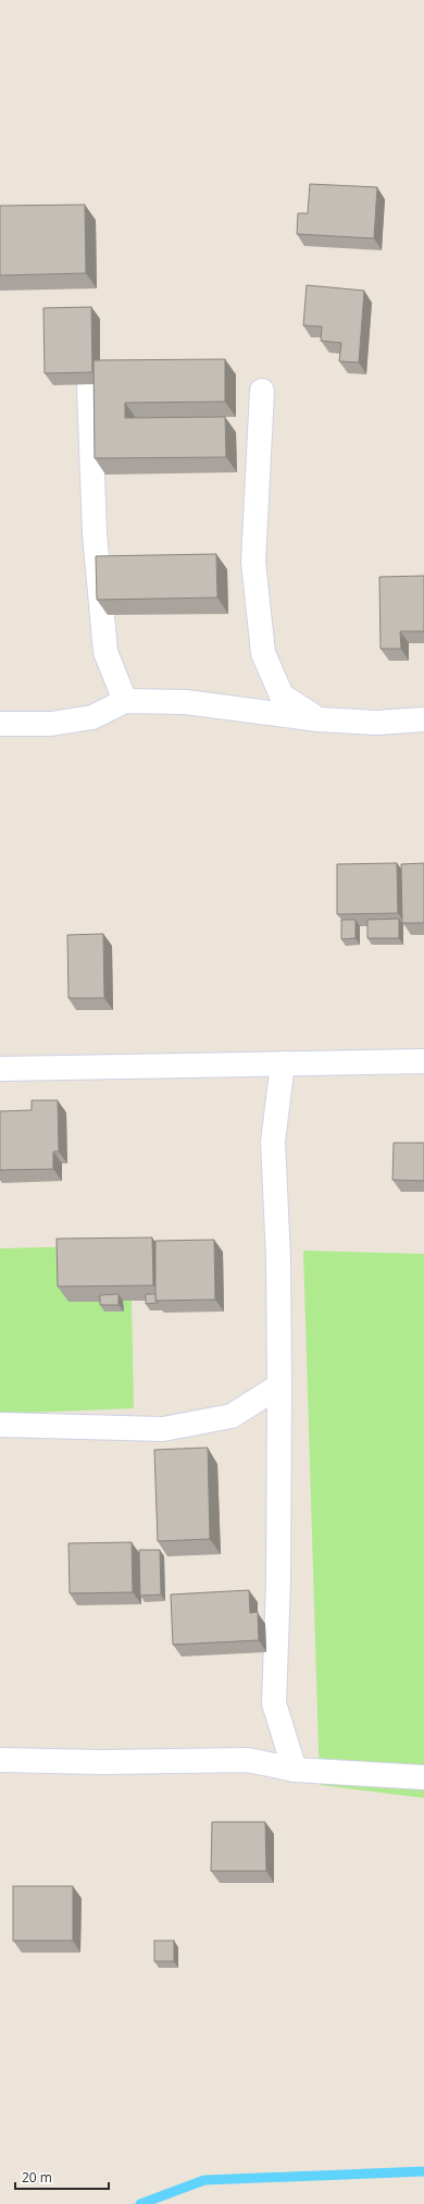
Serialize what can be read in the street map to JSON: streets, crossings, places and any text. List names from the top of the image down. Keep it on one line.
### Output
{"scale_bar":"20 m"}
